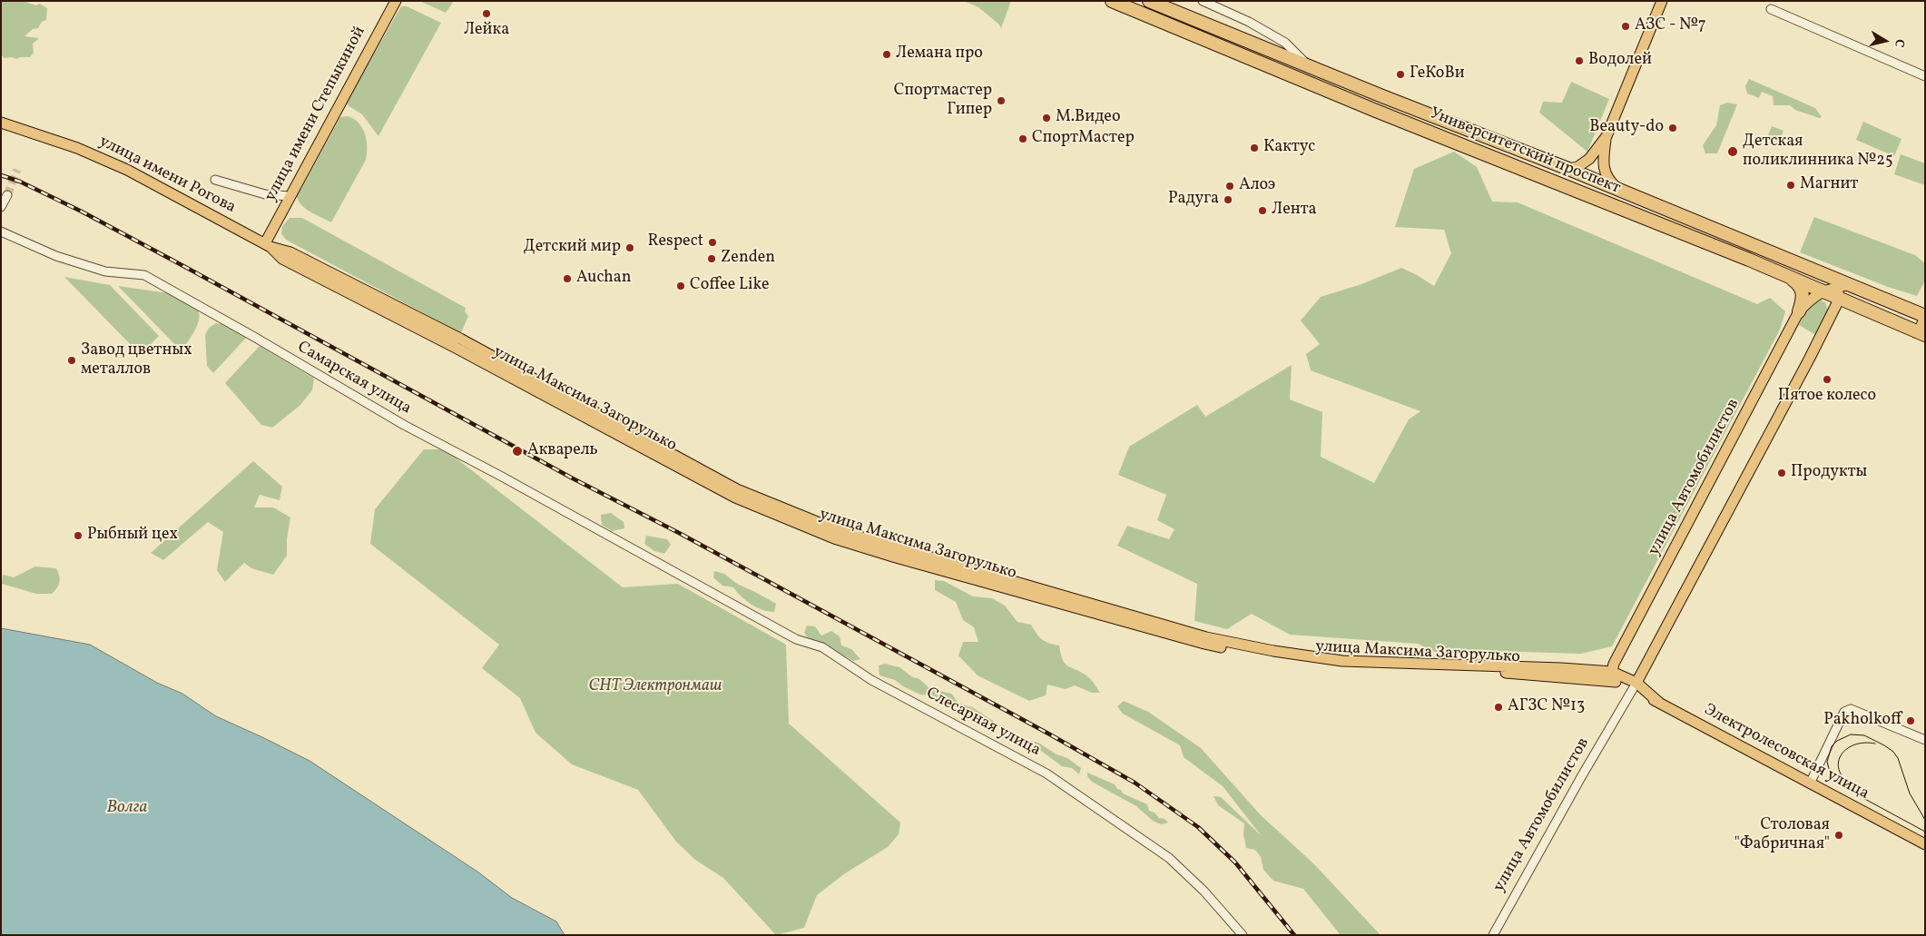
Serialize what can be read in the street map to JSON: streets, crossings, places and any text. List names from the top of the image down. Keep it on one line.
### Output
{"streets":{"highway":["Университетский проспект"],"main road":["улица имени Степыкиной","улица имени Рогова","улица Максима Загорулько","улица Автомобилистов","Электролесовская улица"],"street":["Самарская улица","Слесарная улица"]},"crossings":[["улица имени Степыкиной","улица имени Рогова"],["улица имени Степыкиной","улица Максима Загорулько"],["Университетский проспект","улица Автомобилистов"],["улица имени Рогова","улица Максима Загорулько"],["Самарская улица","Слесарная улица"],["улица Максима Загорулько","улица Автомобилистов"],["улица Автомобилистов","Электролесовская улица"]],"water":["Волга"],"parks":["СНТ Электронмаш"],"places":["Лейка","АЗС - №7","Лемана про","Водолей","ГеКоВи","Спортмастер Гипер","М.Видео","Beauty-do","СпортМастер","Кактус","Детская поликлинника №25","Магнит","Алоэ","Радуга","Лента","Respect","Детский мир","Zenden","Auchan","Coffee Like","Завод цветных металлов","Пятое колесо","Акварель","Продукты","Рыбный цех","АГЗС №13","Pakholkoff","Столовая \"Фабричная\""],"north":"right"}
